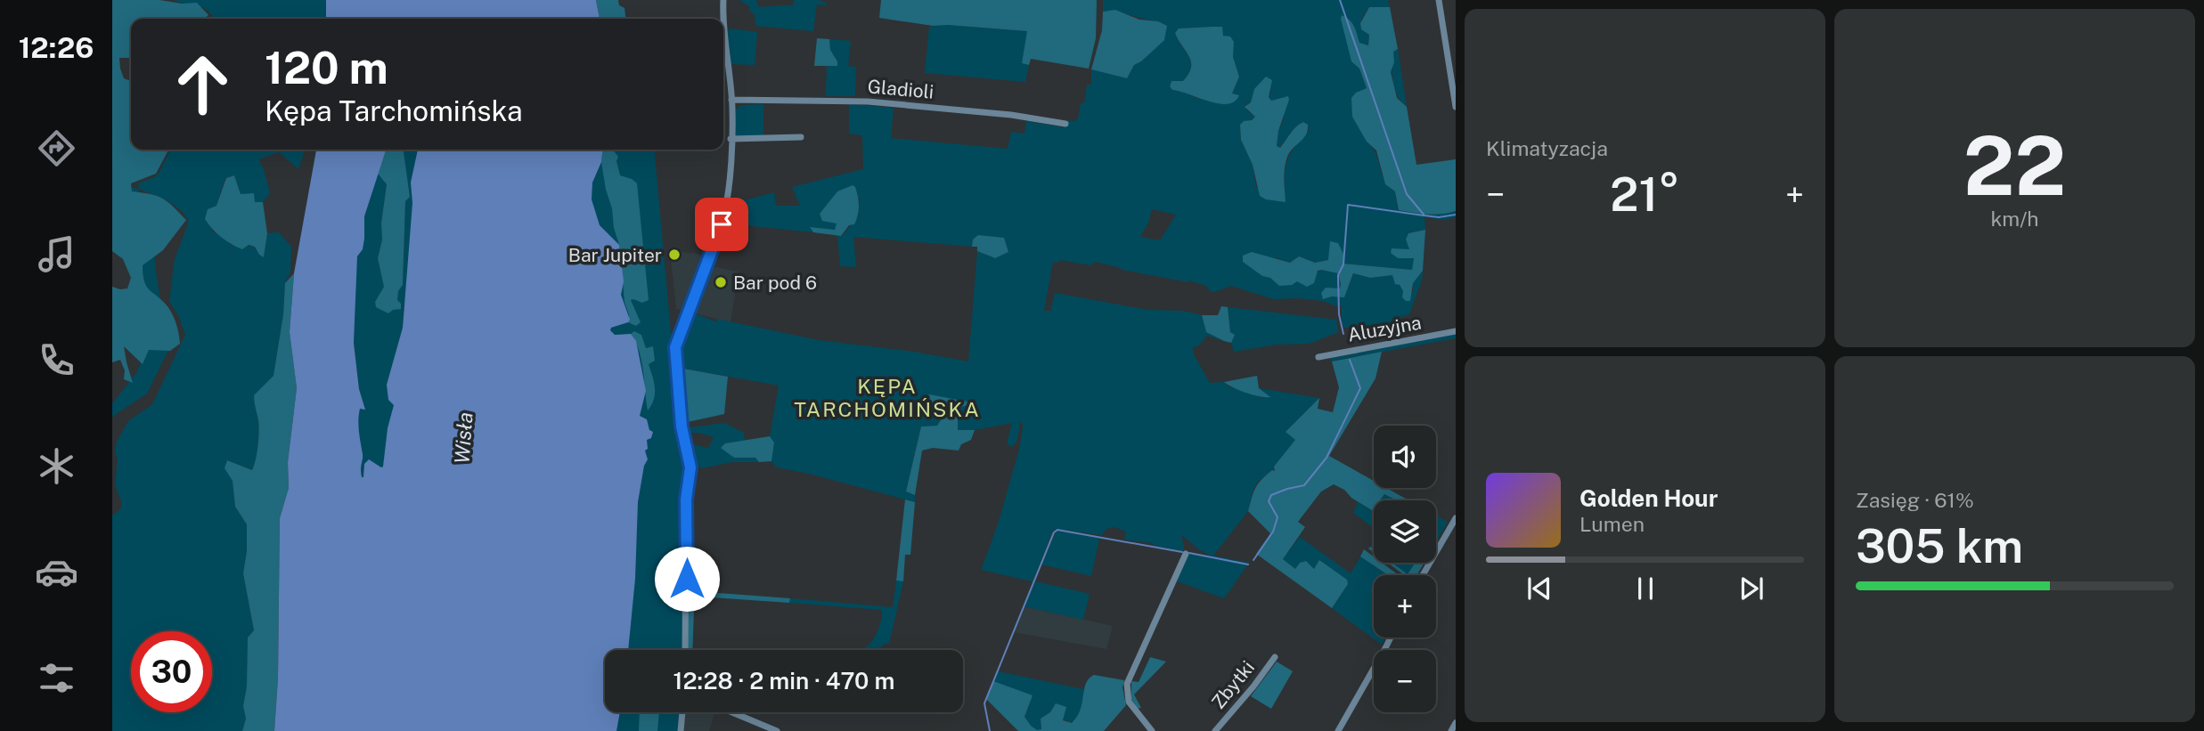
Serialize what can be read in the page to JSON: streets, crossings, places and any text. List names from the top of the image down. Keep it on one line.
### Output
{"streets":{"street":["Gladioli","Aluzyjna","Zbytki"]},"districts":["KĘPA TARCHOMIŃSKA"],"water":["Wisła"],"places":["Bar Jupiter","Bar pod 6"],"page":{"tabs":"12:26","tile":["Klimatyzacja",["22","km/h"],["Zasięg · 61%","305 km"]],"turn":["120 m","Kępa Tarchomińska"],"heat":["−","21°","+"],"map_buttons":["+","−"],"song":["Golden Hour","Lumen"],"limit":"30","trip":"12:28 · 2 min · 470 m"}}
